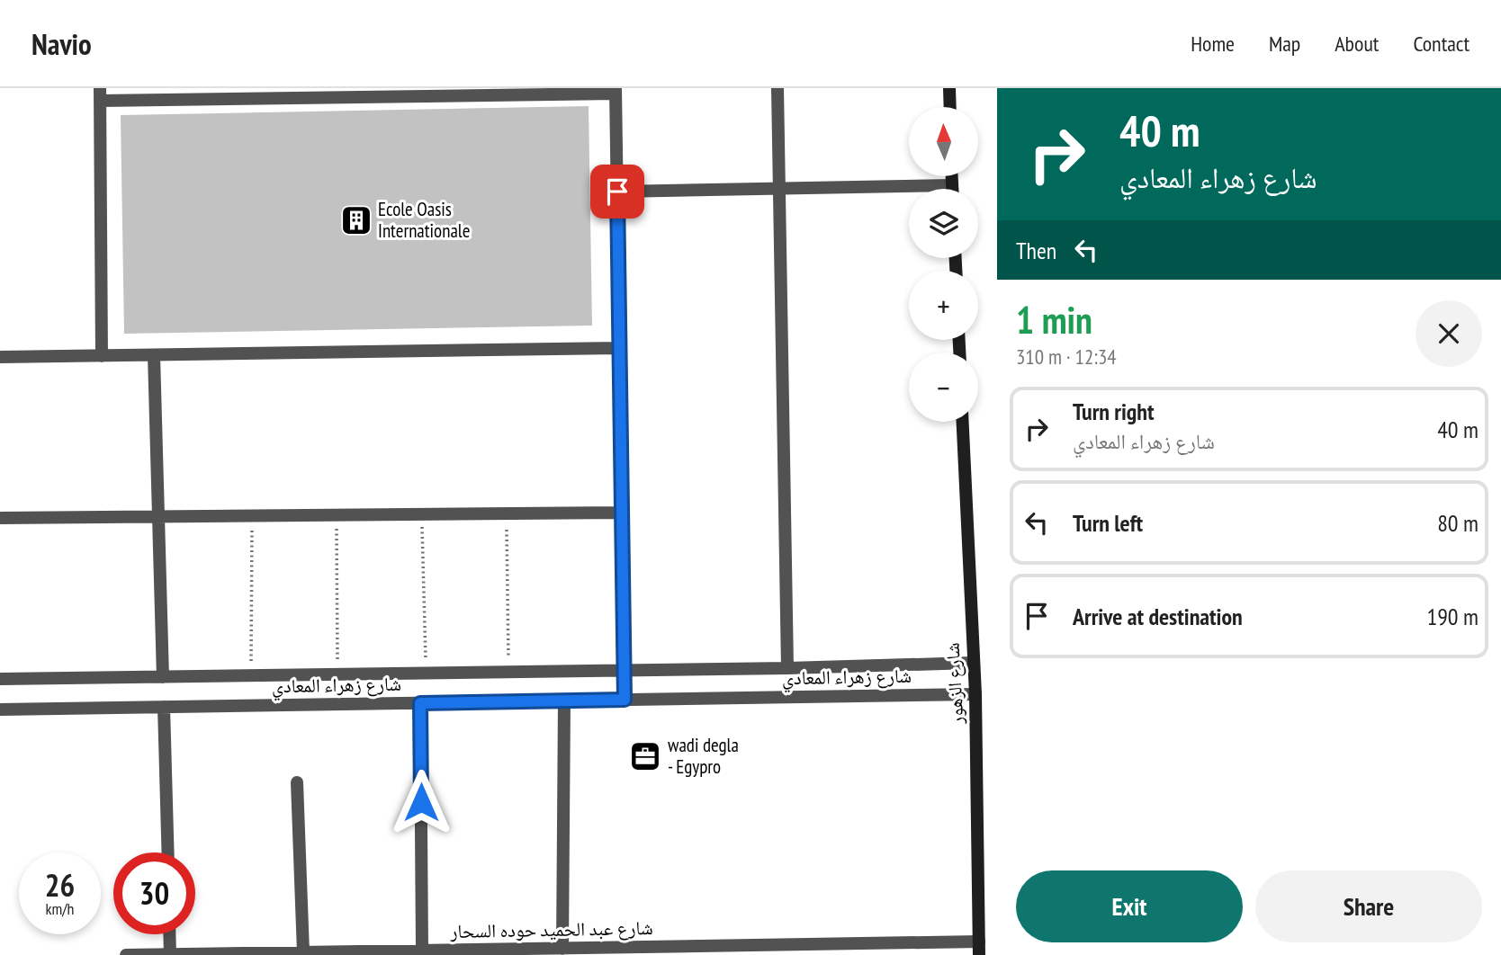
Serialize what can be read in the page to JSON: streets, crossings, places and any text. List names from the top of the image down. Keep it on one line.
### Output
{"streets":{"street":["شارع زهراء المعادي","شارع الزهور","شارع عبد الحميد حوده السحار"]},"crossings":[["شارع زهراء المعادي","شارع الزهور"],["شارع الزهور","شارع عبد الحميد حوده السحار"]],"places":{"building":["Ecole Oasis Internationale"],"office":["wadi degla - Egypro"]},"north":"top","page":{"header":"Navio","nav":["Home","Map","About","Contact"],"turn":["40 m","شارع زهراء المعادي"],"map_buttons":["+","−"],"then":"Then","heading":["1 min","310 m · 12:34"],"list":[{"name":"Turn right","note":"شارع زهراء المعادي","value":"40 m"},{"name":"Turn left","value":"80 m"},{"name":"Arrive at destination","value":"190 m"}],"speed":"26 km/h","limit":"30","buttons":["Exit","Share"]}}
